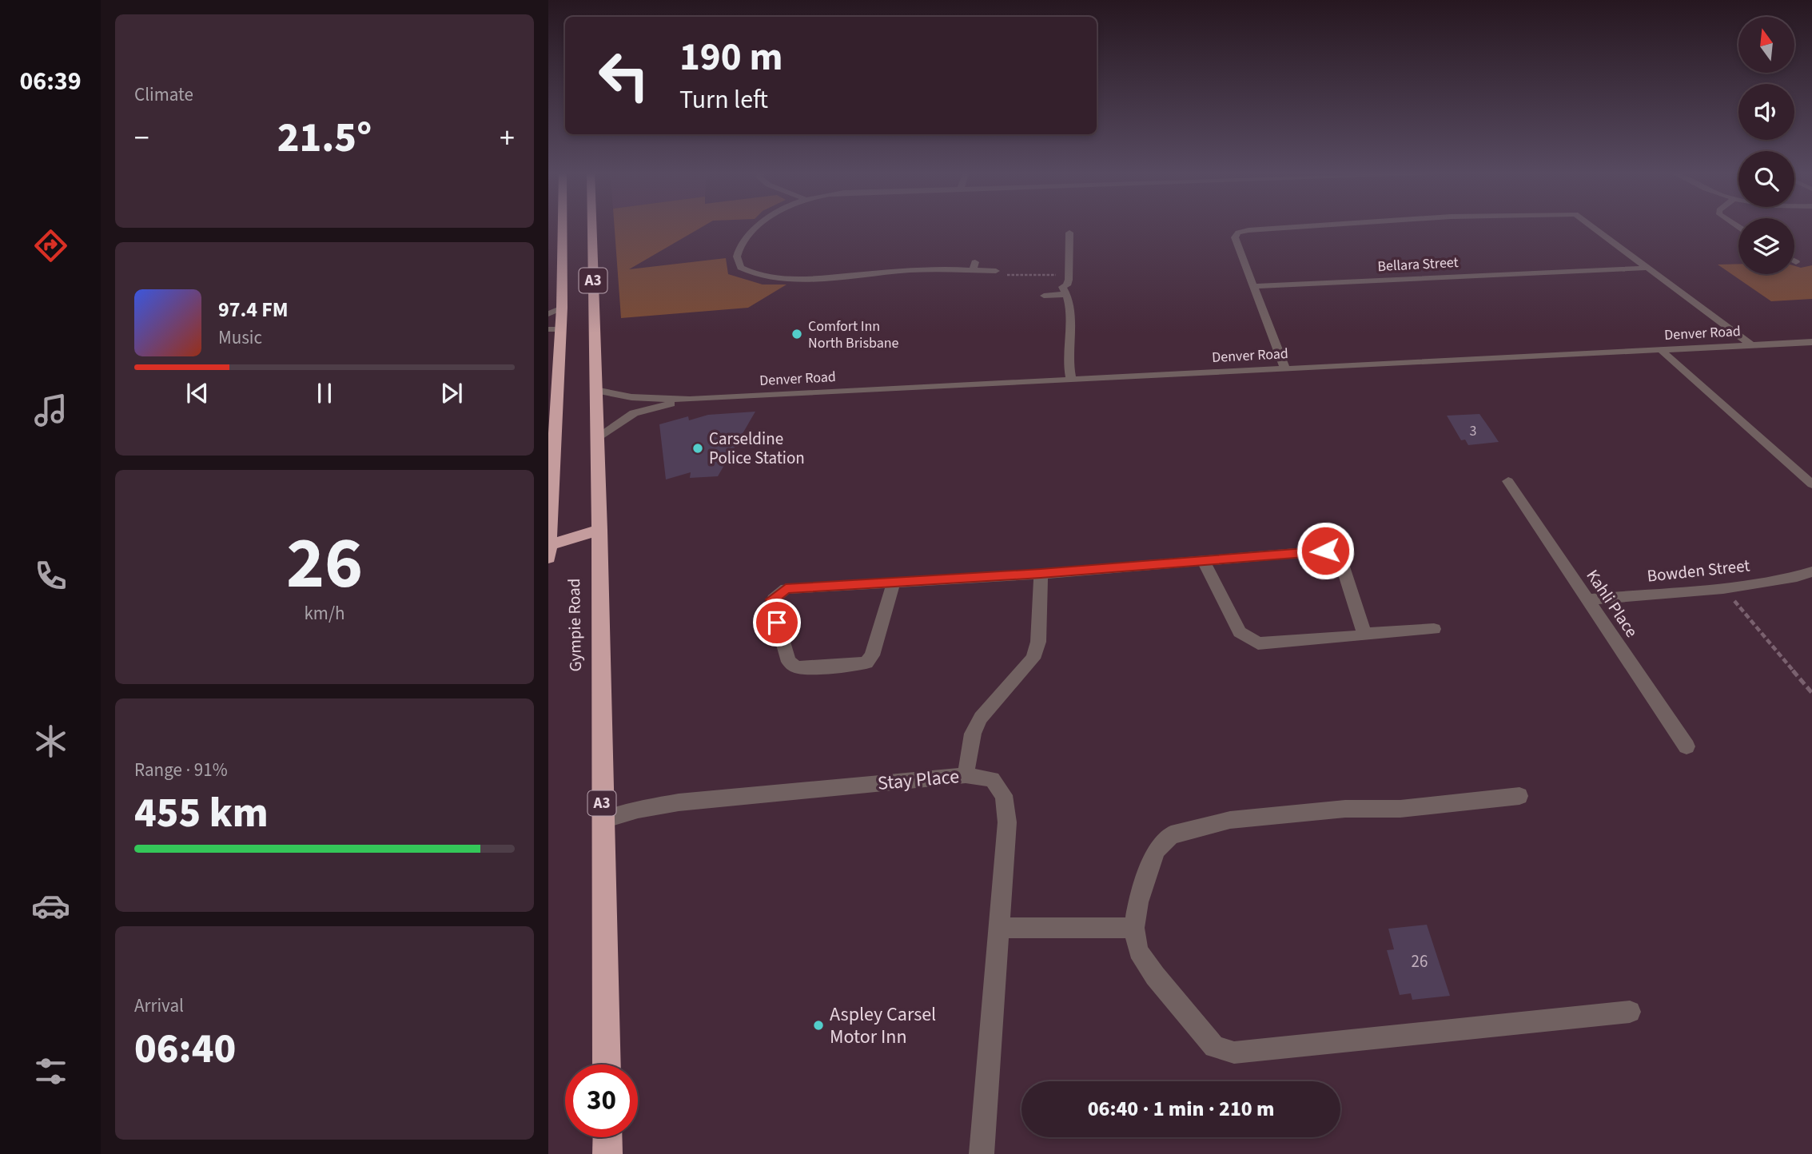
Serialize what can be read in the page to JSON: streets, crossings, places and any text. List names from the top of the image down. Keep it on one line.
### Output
{"streets":{"highway":["A3","Gympie Road"],"street":["Bellara Street","Denver Road","Bowden Street","Kahli Place","Stay Place"]},"crossings":[["Denver Road","Gympie Road"],["Bowden Street","Kahli Place"],["Gympie Road","Stay Place"]],"places":["Comfort Inn North Brisbane","Carseldine Police Station","Aspley Carsel Motor Inn"],"house_numbers":["3","26"],"north":"top","page":{"tabs":"06:39","tile":["Climate",["26","km/h"],["Range · 91%","455 km"],["Arrival","06:40"]],"turn":["190 m","Turn left"],"heat":["−","21.5°","+"],"song":["97.4 FM","Music"],"limit":"30","trip":"06:40 · 1 min · 210 m"}}
